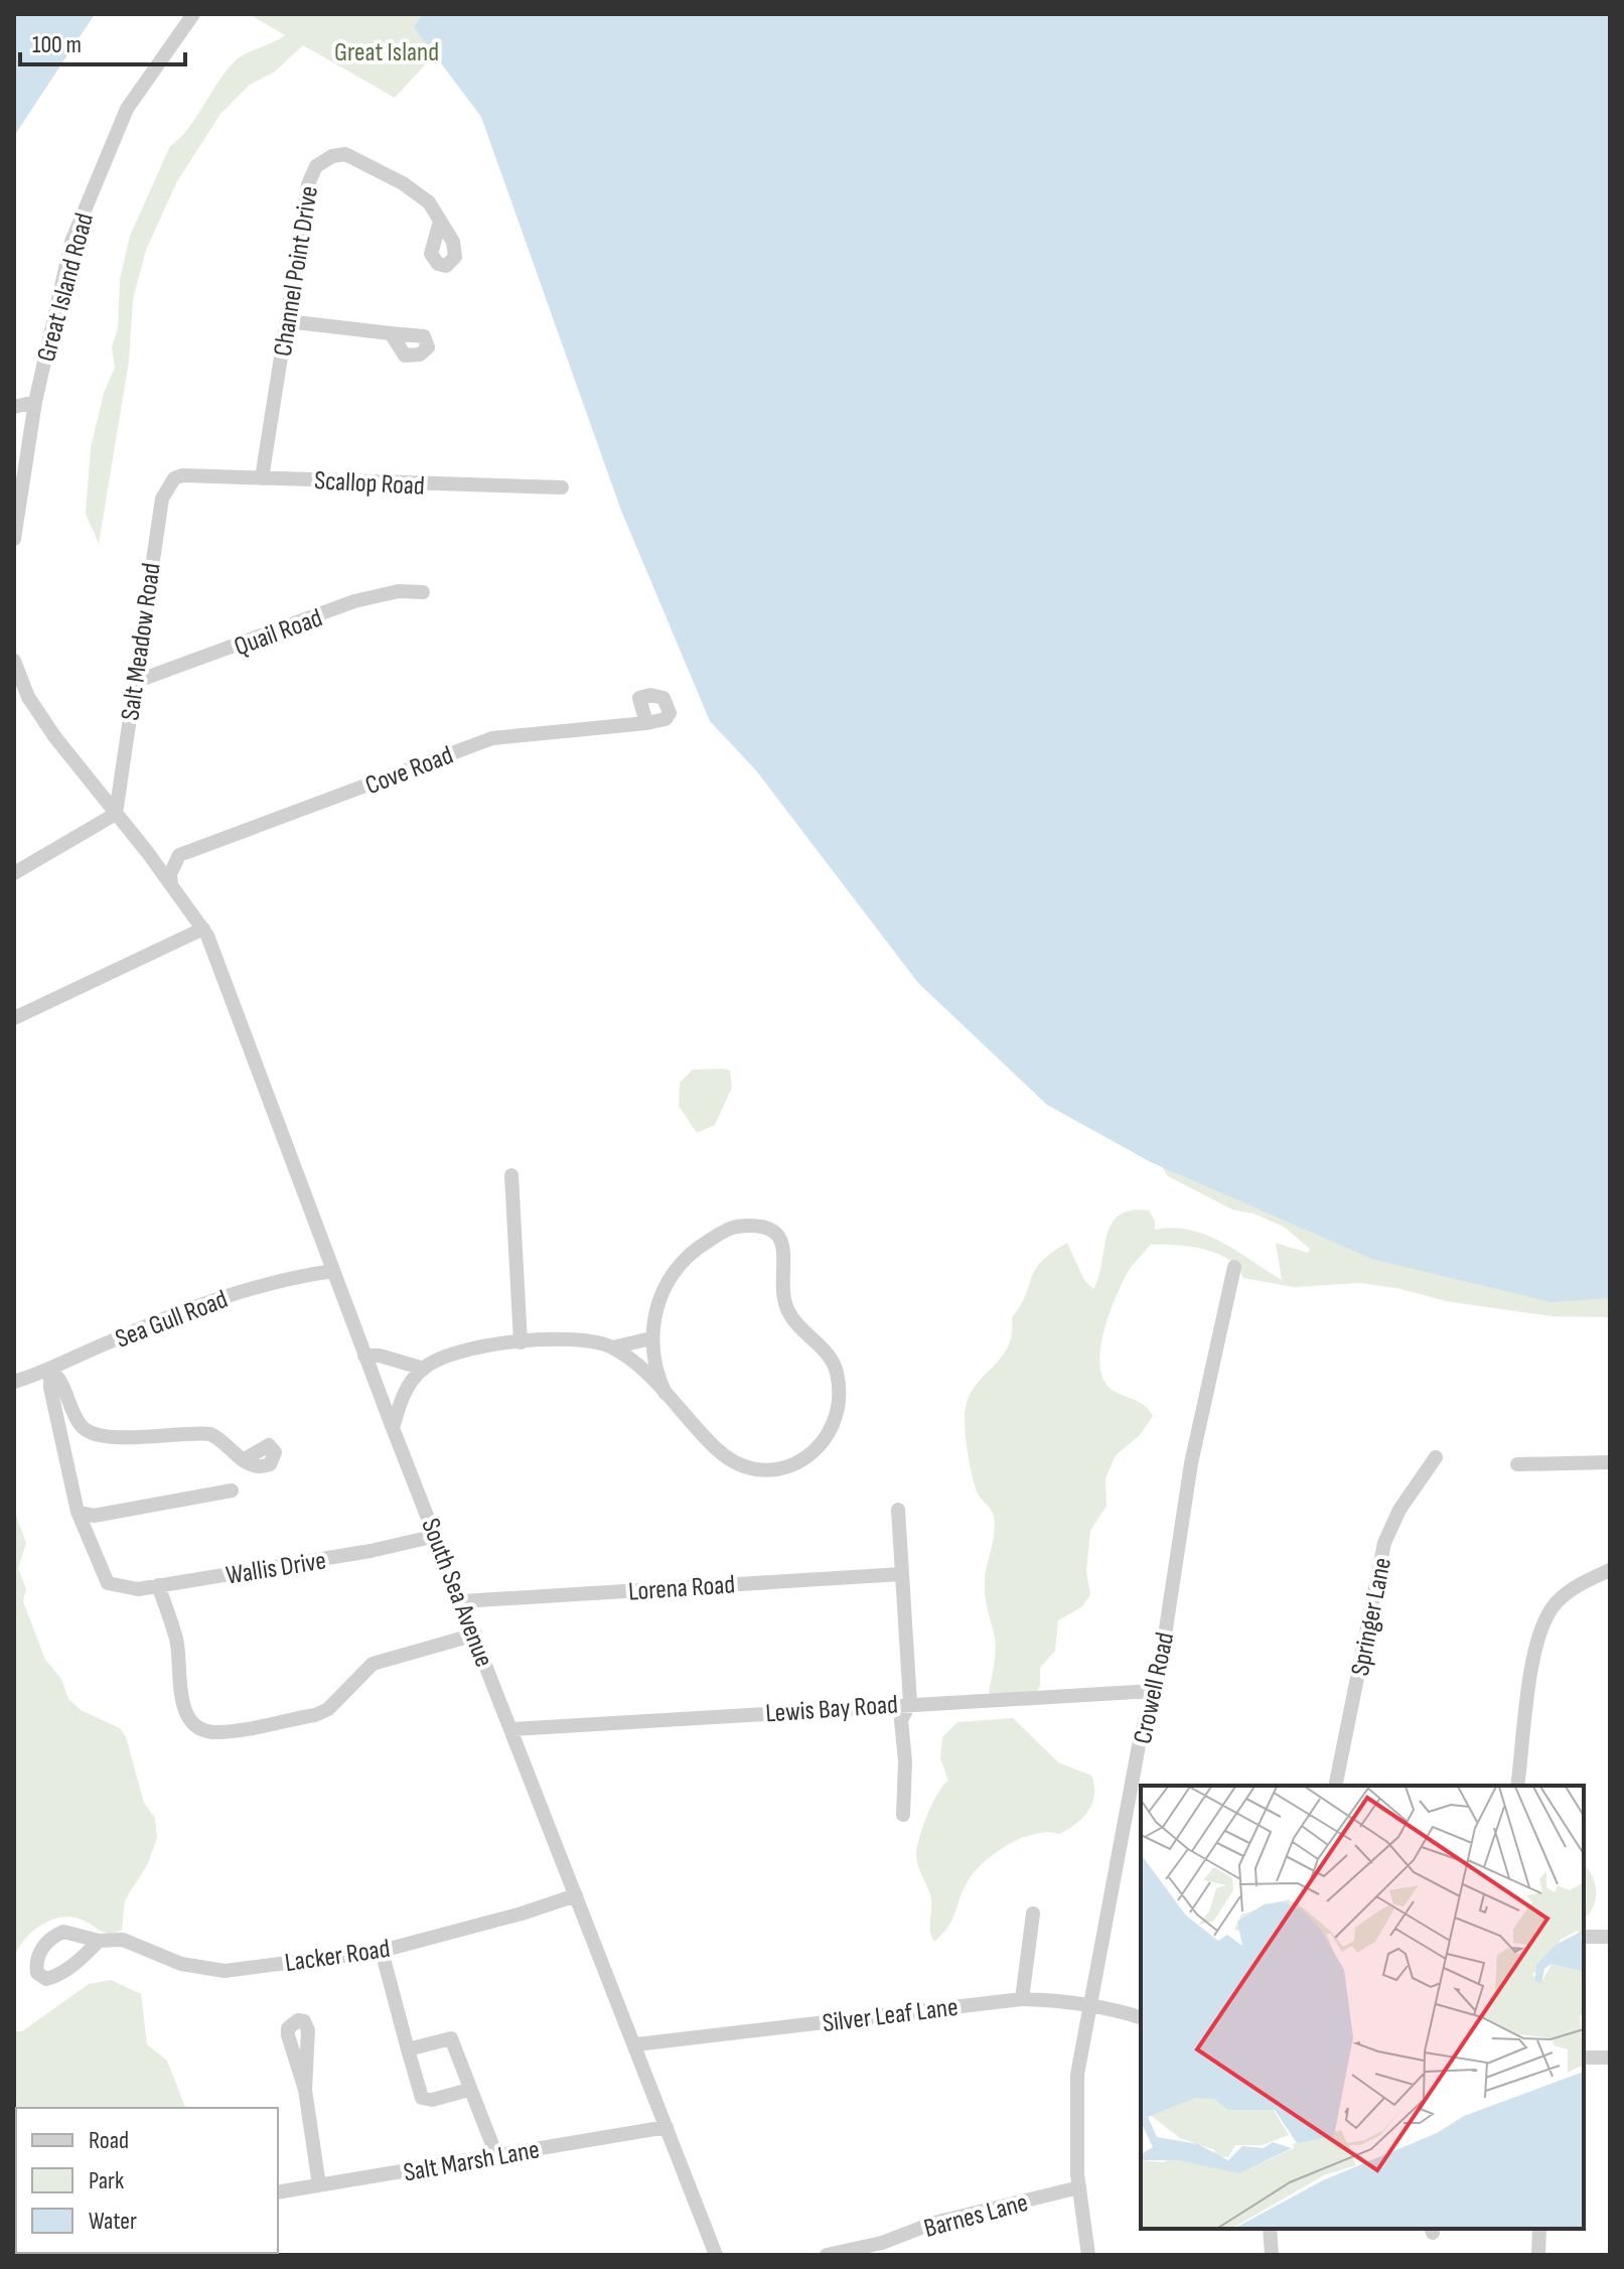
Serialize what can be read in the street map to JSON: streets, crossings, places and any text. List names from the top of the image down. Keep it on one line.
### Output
{"streets":{"street":["Channel Point Drive","Great Island Road","Scallop Road","Quail Road","Salt Meadow Road","Cove Road","Sea Gull Road","Wallis Drive","Lorena Road","South Sea Avenue","Springer Lane","Crowell Road","Lewis Bay Road","Lacker Road","Silver Leaf Lane","Salt Marsh Lane","Barnes Lane"]},"crossings":[["Channel Point Drive","Scallop Road"],["Scallop Road","Salt Meadow Road"],["Quail Road","Salt Meadow Road"],["Sea Gull Road","South Sea Avenue"],["Wallis Drive","South Sea Avenue"],["Lorena Road","South Sea Avenue"],["South Sea Avenue","Lewis Bay Road"],["South Sea Avenue","Lacker Road"],["South Sea Avenue","Silver Leaf Lane"],["South Sea Avenue","Salt Marsh Lane"],["Crowell Road","Lewis Bay Road"],["Crowell Road","Silver Leaf Lane"],["Crowell Road","Barnes Lane"]],"parks":["Great Island"],"legend":["Road","Park","Water"],"scale_bar":"100 m"}
